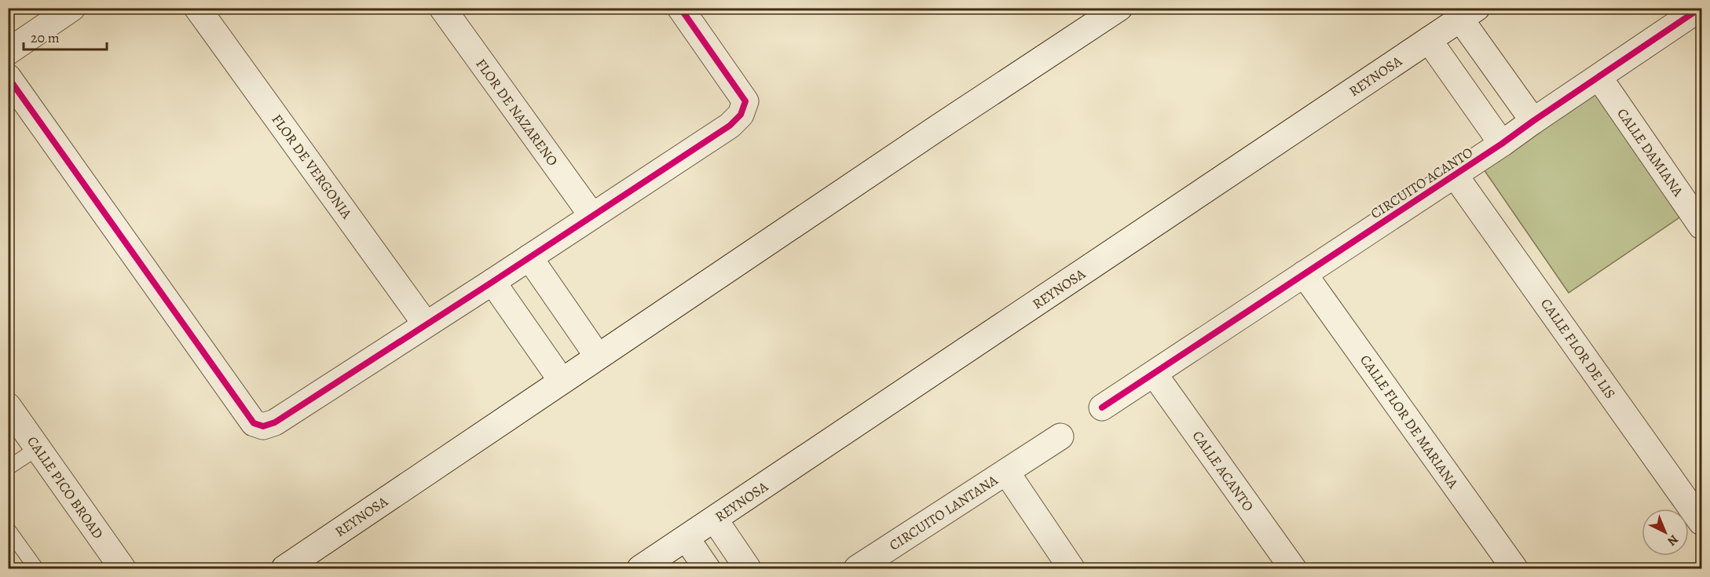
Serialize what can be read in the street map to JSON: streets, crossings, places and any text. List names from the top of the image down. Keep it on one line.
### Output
{"streets":{"street":["REYNOSA","FLOR DE NAZARENO","CALLE DAMIANA","FLOR DE VERGONIA","CIRCUITO ACANTO","CALLE FLOR DE LIS","CALLE FLOR DE MARIANA","CALLE ACANTO","CALLE PICO BROAD","CIRCUITO LANTANA"]},"crossings":[["CALLE DAMIANA","CIRCUITO ACANTO"],["CIRCUITO ACANTO","CALLE FLOR DE LIS"],["CIRCUITO ACANTO","CALLE FLOR DE MARIANA"],["CIRCUITO ACANTO","CALLE ACANTO"]],"scale_bar":"20 m","north":"bottom right"}
